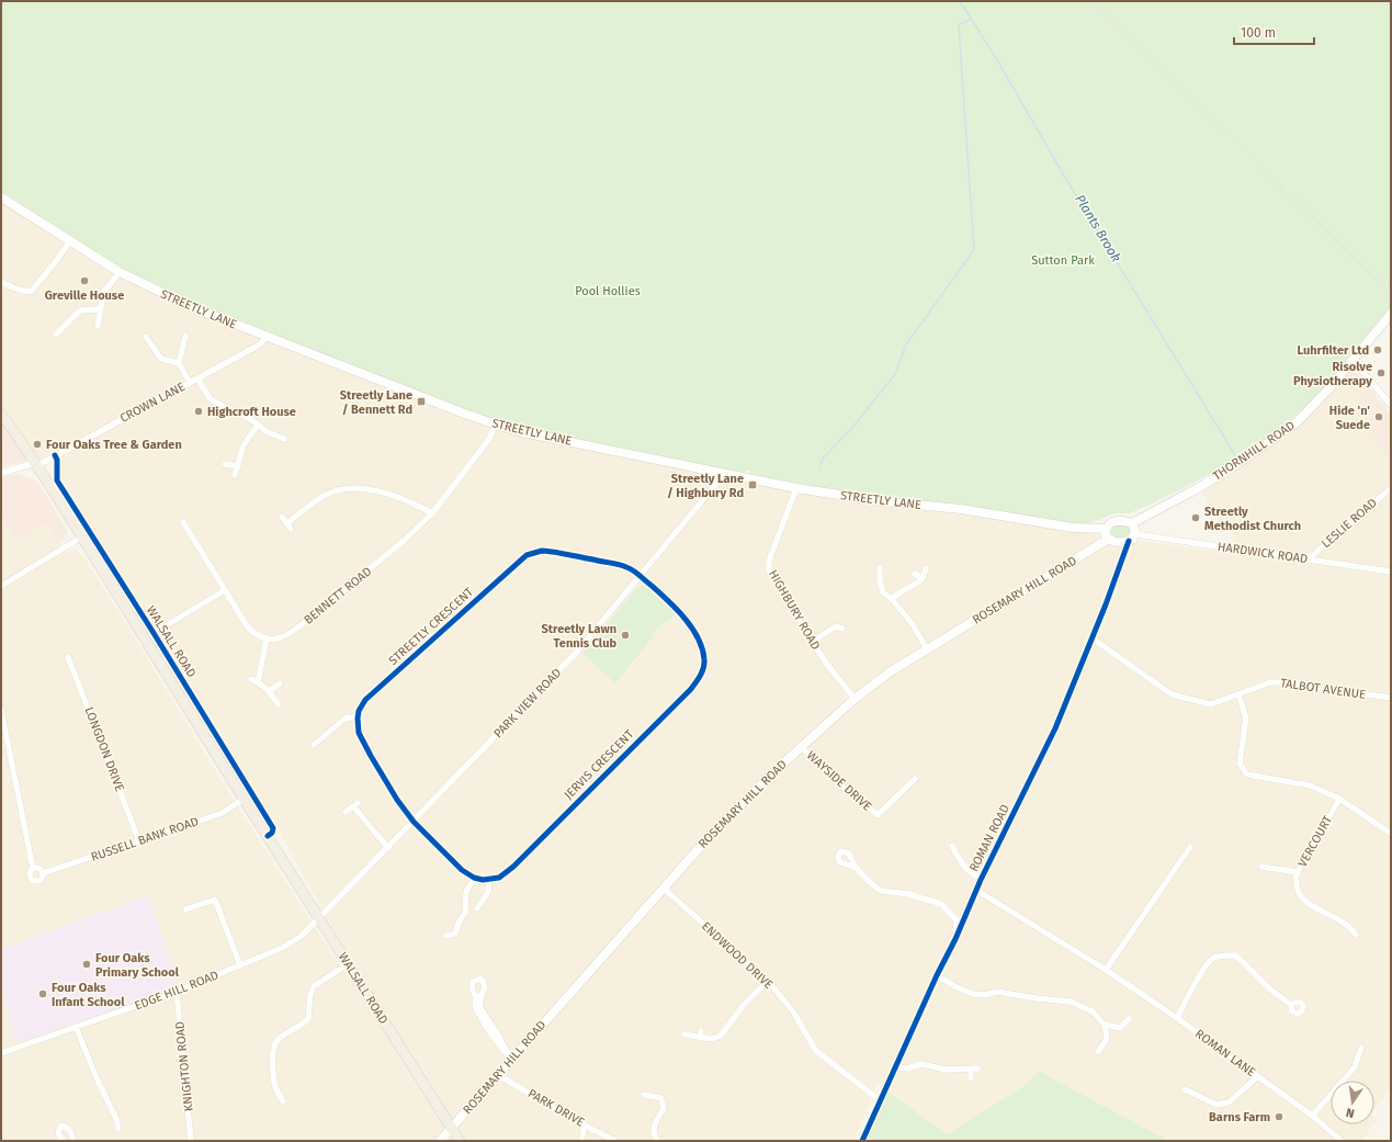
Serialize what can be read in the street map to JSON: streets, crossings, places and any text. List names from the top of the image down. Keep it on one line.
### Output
{"streets":{"main road":["STREETLY LANE","THORNHILL ROAD","ROSEMARY HILL ROAD","WALSALL ROAD"],"street":["CROWN LANE","LESLIE ROAD","HARDWICK ROAD","BENNETT ROAD","HIGHBURY ROAD","STREETLY CRESCENT","TALBOT AVENUE","PARK VIEW ROAD","LONGDON DRIVE","JERVIS CRESCENT","WAYSIDE DRIVE","ROMAN ROAD","RUSSELL BANK ROAD","VERCOURT","ENDWOOD DRIVE","EDGE HILL ROAD","ROMAN LANE","KNIGHTON ROAD","PARK DRIVE"]},"crossings":[["STREETLY LANE","CROWN LANE"],["STREETLY LANE","THORNHILL ROAD"],["STREETLY LANE","HARDWICK ROAD"],["STREETLY LANE","ROSEMARY HILL ROAD"],["STREETLY LANE","BENNETT ROAD"],["STREETLY LANE","HIGHBURY ROAD"],["STREETLY LANE","PARK VIEW ROAD"],["STREETLY LANE","ROMAN ROAD"],["CROWN LANE","WALSALL ROAD"],["THORNHILL ROAD","HARDWICK ROAD"],["THORNHILL ROAD","ROSEMARY HILL ROAD"],["THORNHILL ROAD","ROMAN ROAD"],["LESLIE ROAD","HARDWICK ROAD"],["HARDWICK ROAD","ROSEMARY HILL ROAD"],["HARDWICK ROAD","ROMAN ROAD"],["ROSEMARY HILL ROAD","HIGHBURY ROAD"],["ROSEMARY HILL ROAD","WALSALL ROAD"],["ROSEMARY HILL ROAD","WAYSIDE DRIVE"],["ROSEMARY HILL ROAD","ROMAN ROAD"],["ROSEMARY HILL ROAD","ENDWOOD DRIVE"],["ROSEMARY HILL ROAD","PARK DRIVE"],["STREETLY CRESCENT","PARK VIEW ROAD"],["STREETLY CRESCENT","JERVIS CRESCENT"],["WALSALL ROAD","PARK VIEW ROAD"],["WALSALL ROAD","RUSSELL BANK ROAD"],["WALSALL ROAD","EDGE HILL ROAD"],["TALBOT AVENUE","ROMAN ROAD"],["PARK VIEW ROAD","JERVIS CRESCENT"],["PARK VIEW ROAD","EDGE HILL ROAD"],["LONGDON DRIVE","RUSSELL BANK ROAD"],["ROMAN ROAD","ENDWOOD DRIVE"],["ROMAN ROAD","ROMAN LANE"],["EDGE HILL ROAD","KNIGHTON ROAD"]],"water":["Plants Brook"],"parks":["Sutton Park","Pool Hollies"],"places":{"other":["Greville House","Luhrfilter Ltd","Risolve Physiotherapy","Highcroft House","Hide 'n' Suede","Four Oaks Tree & Garden","Streetly Methodist Church","Streetly Lawn Tennis Club","Four Oaks Primary School","Four Oaks Infant School","Barns Farm"],"transit":["Streetly Lane / Bennett Rd","Streetly Lane / Highbury Rd"]},"scale_bar":"100 m","north":"bottom"}
